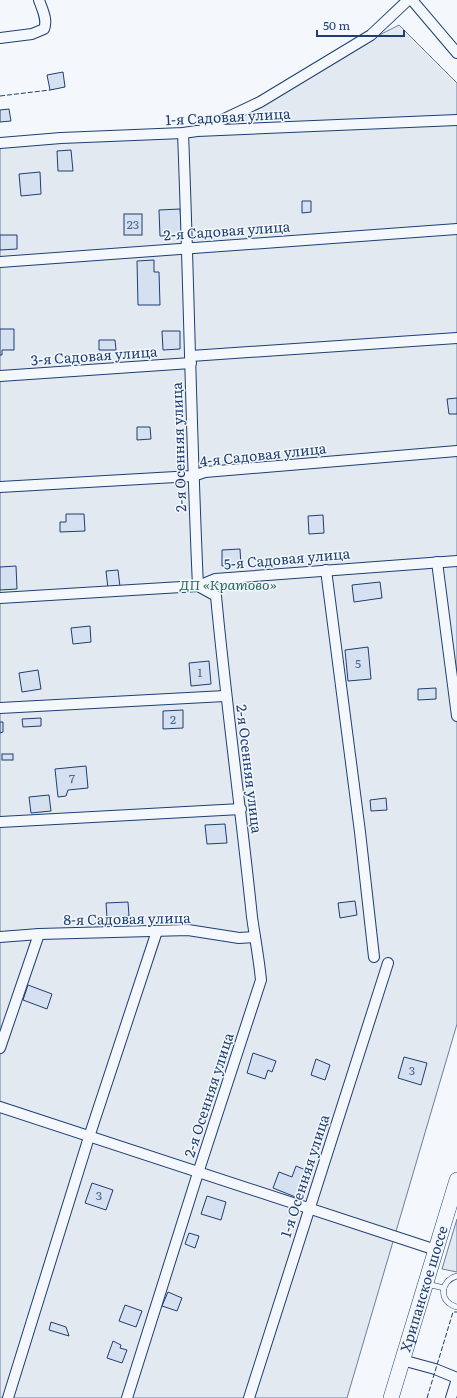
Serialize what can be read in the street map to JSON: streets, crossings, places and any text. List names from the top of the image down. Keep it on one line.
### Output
{"streets":{"main road":["Хрипанское шоссе"],"street":["1-я Садовая улица","2-я Садовая улица","3-я Садовая улица","2-я Осенняя улица","4-я Садовая улица","5-я Садовая улица","8-я Садовая улица","1-я Осенняя улица"]},"crossings":[["1-я Садовая улица","2-я Осенняя улица"],["2-я Садовая улица","2-я Осенняя улица"],["3-я Садовая улица","2-я Осенняя улица"],["2-я Осенняя улица","4-я Садовая улица"],["2-я Осенняя улица","5-я Садовая улица"],["2-я Осенняя улица","8-я Садовая улица"]],"parks":["ДП «Кратово»"],"house_numbers":["23","5","1","2","7","3","3"],"scale_bar":"50 m"}
